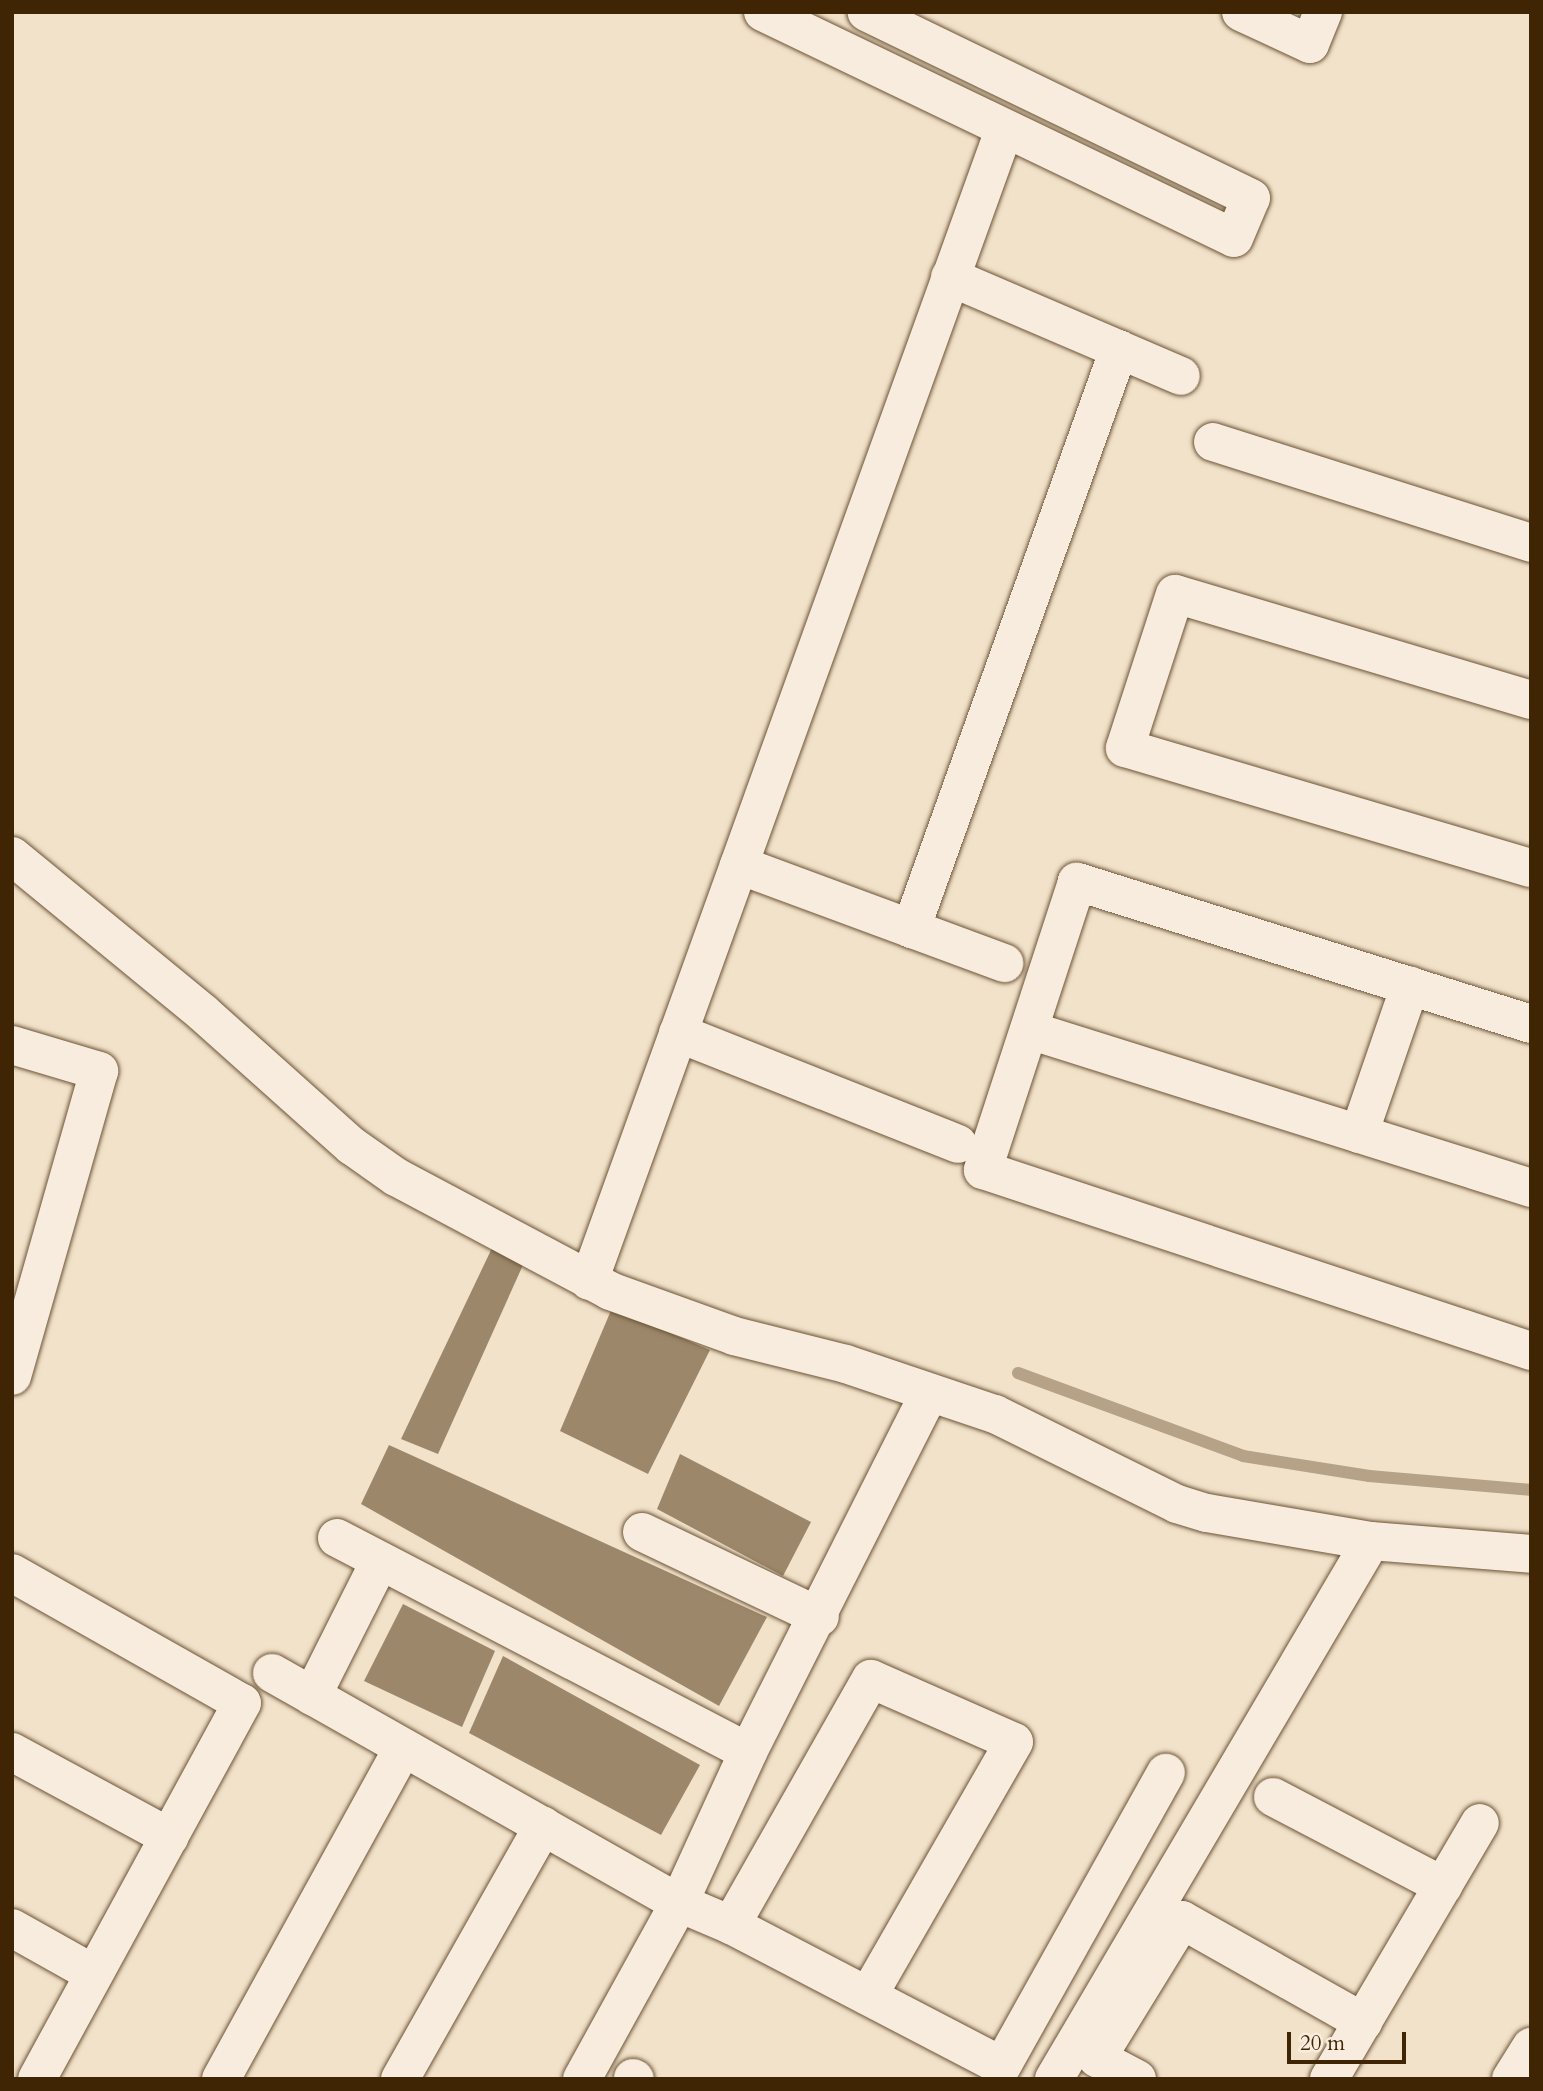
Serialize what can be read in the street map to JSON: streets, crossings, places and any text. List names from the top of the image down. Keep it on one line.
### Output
{"scale_bar":"20 m"}
